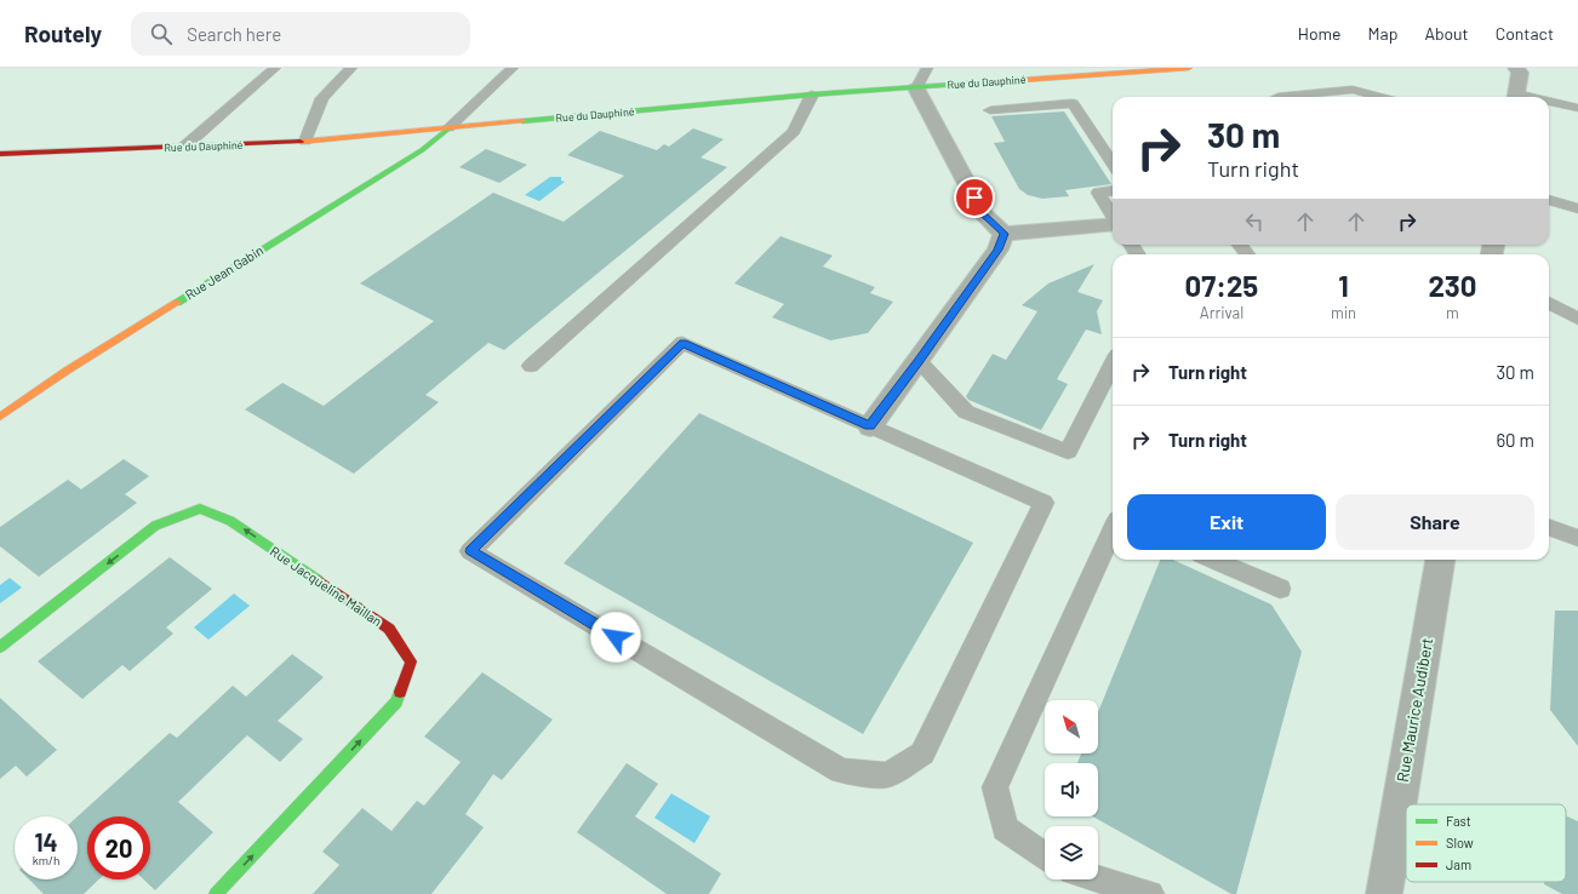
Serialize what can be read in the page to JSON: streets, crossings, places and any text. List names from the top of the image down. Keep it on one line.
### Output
{"streets":{"street":["Rue du Dauphiné","Rue Jean Gabin","Rue Jacqueline Maillan","Rue Maurice Audibert"]},"crossings":[["Rue du Dauphiné","Rue Jean Gabin"]],"legend":["Fast","Slow","Jam"],"north":"top left","page":{"header":"Routely","search":"Search here","nav":["Home","Map","About","Contact"],"turn":["30 m","Turn right"],"eta":["07:25","Arrival","1","min","230","m"],"list":[{"name":"Turn right","value":"30 m"},{"name":"Turn right","value":"60 m"}],"buttons":["Exit","Share"],"speed":"14 km/h","limit":"20"}}
